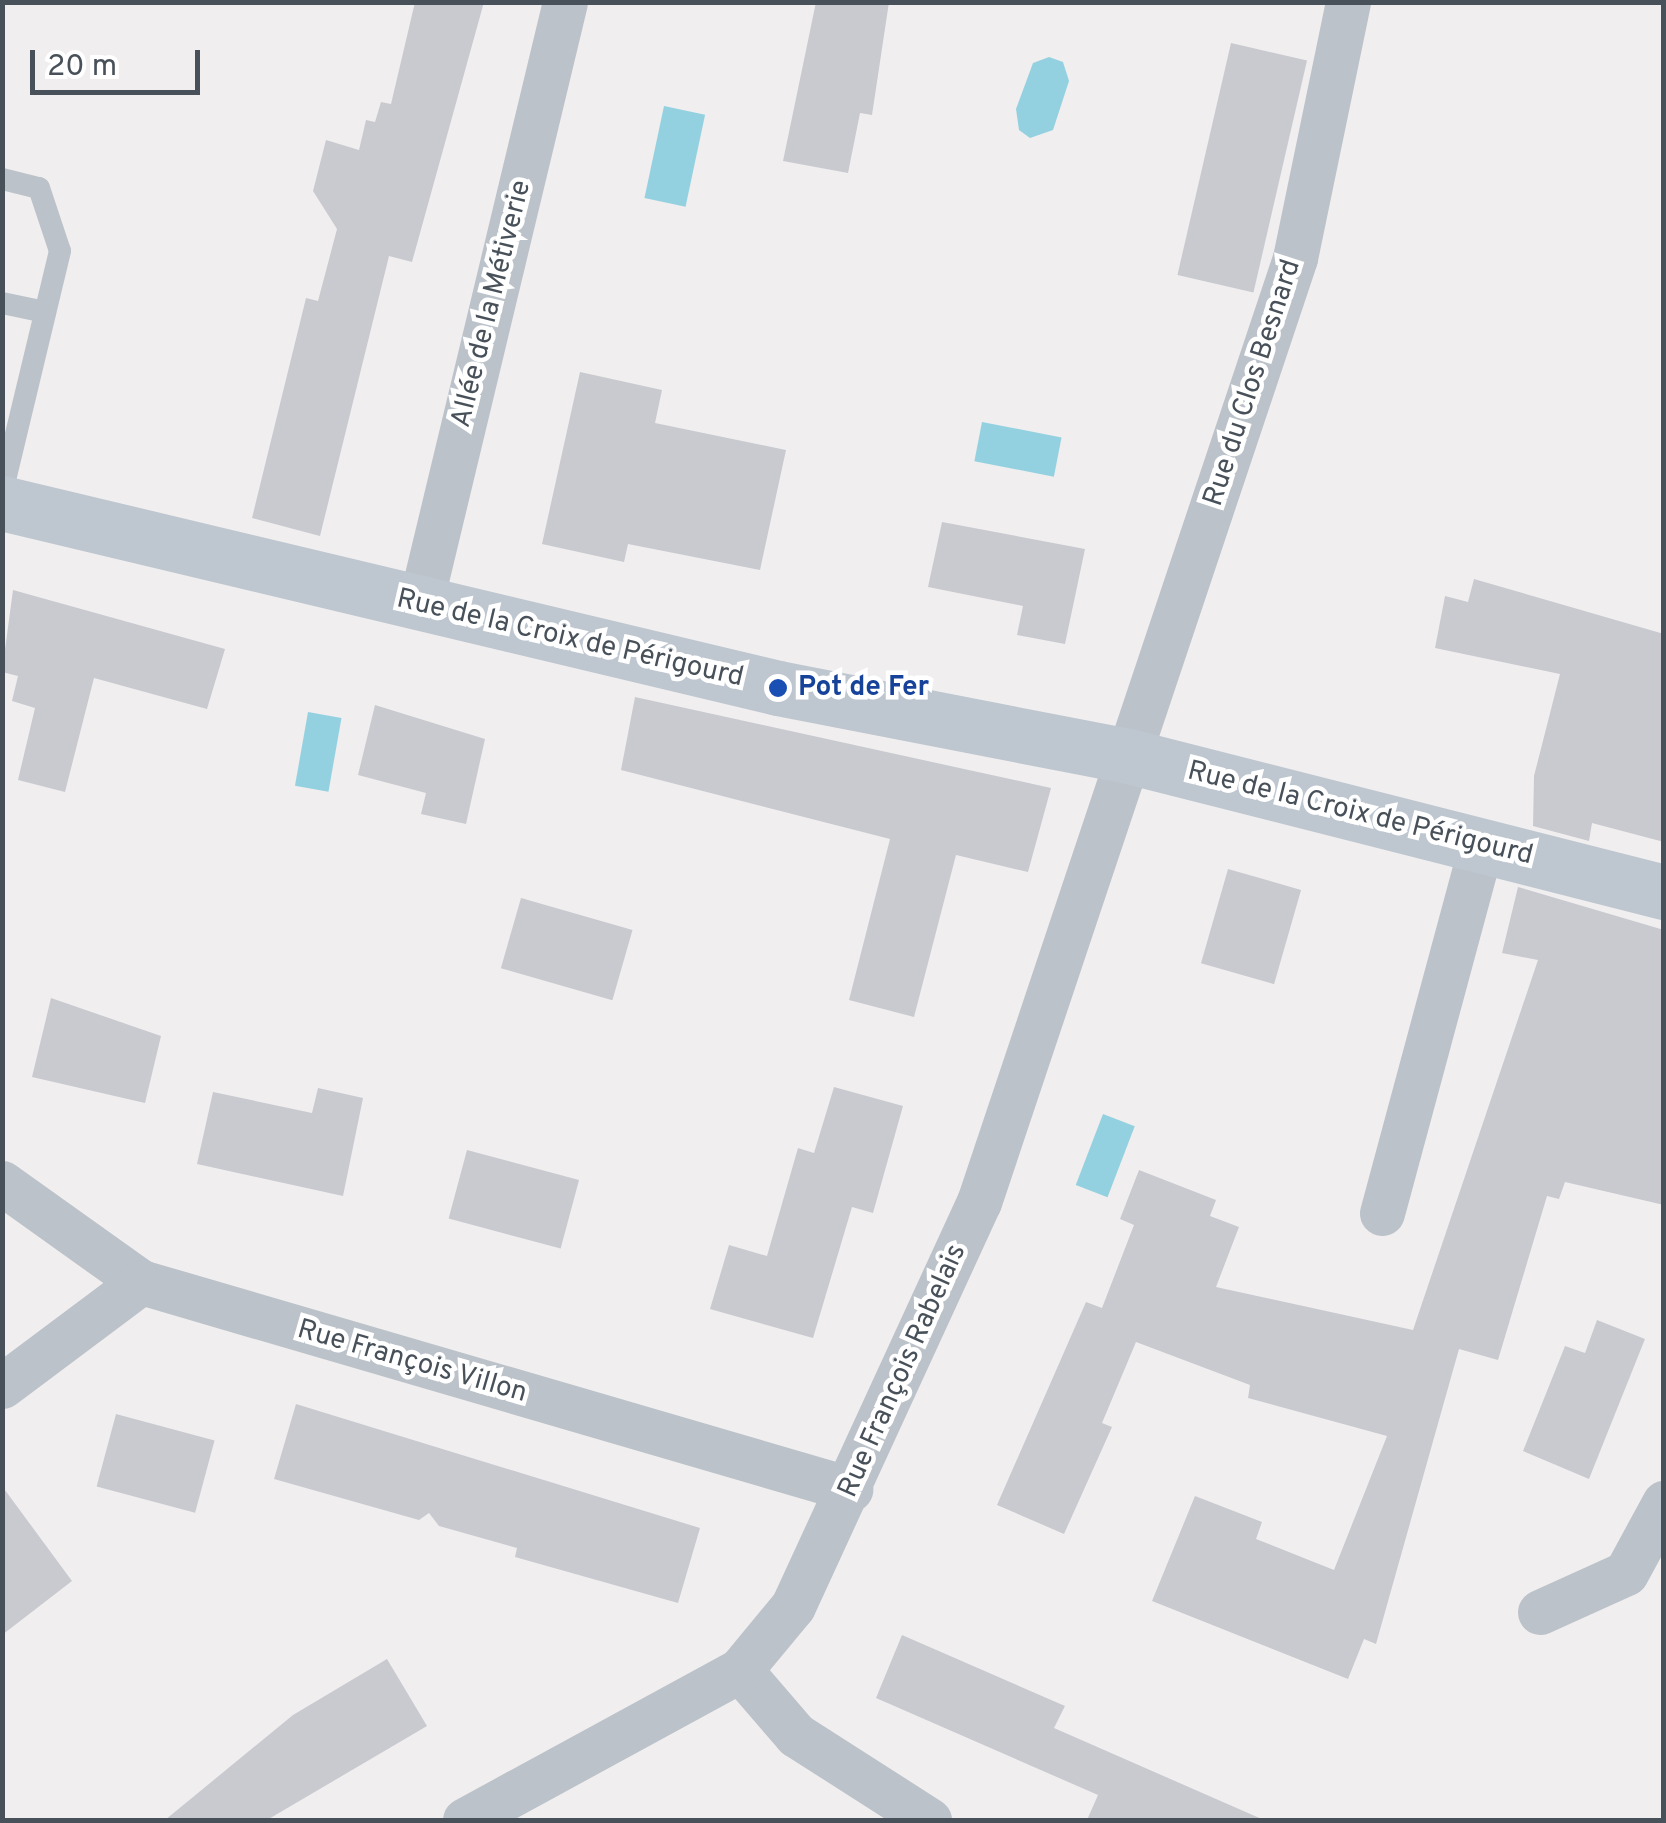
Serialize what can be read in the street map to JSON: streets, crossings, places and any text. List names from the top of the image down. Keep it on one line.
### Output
{"streets":{"street":["Allée de la Métiverie","Rue du Clos Besnard","Rue de la Croix de Périgourd","Rue François Villon","Rue François Rabelais"]},"crossings":[["Allée de la Métiverie","Rue de la Croix de Périgourd"],["Rue du Clos Besnard","Rue de la Croix de Périgourd"],["Rue du Clos Besnard","Rue François Rabelais"],["Rue de la Croix de Périgourd","Rue François Rabelais"],["Rue François Villon","Rue François Rabelais"]],"places":["Pot de Fer"],"scale_bar":"20 m"}
